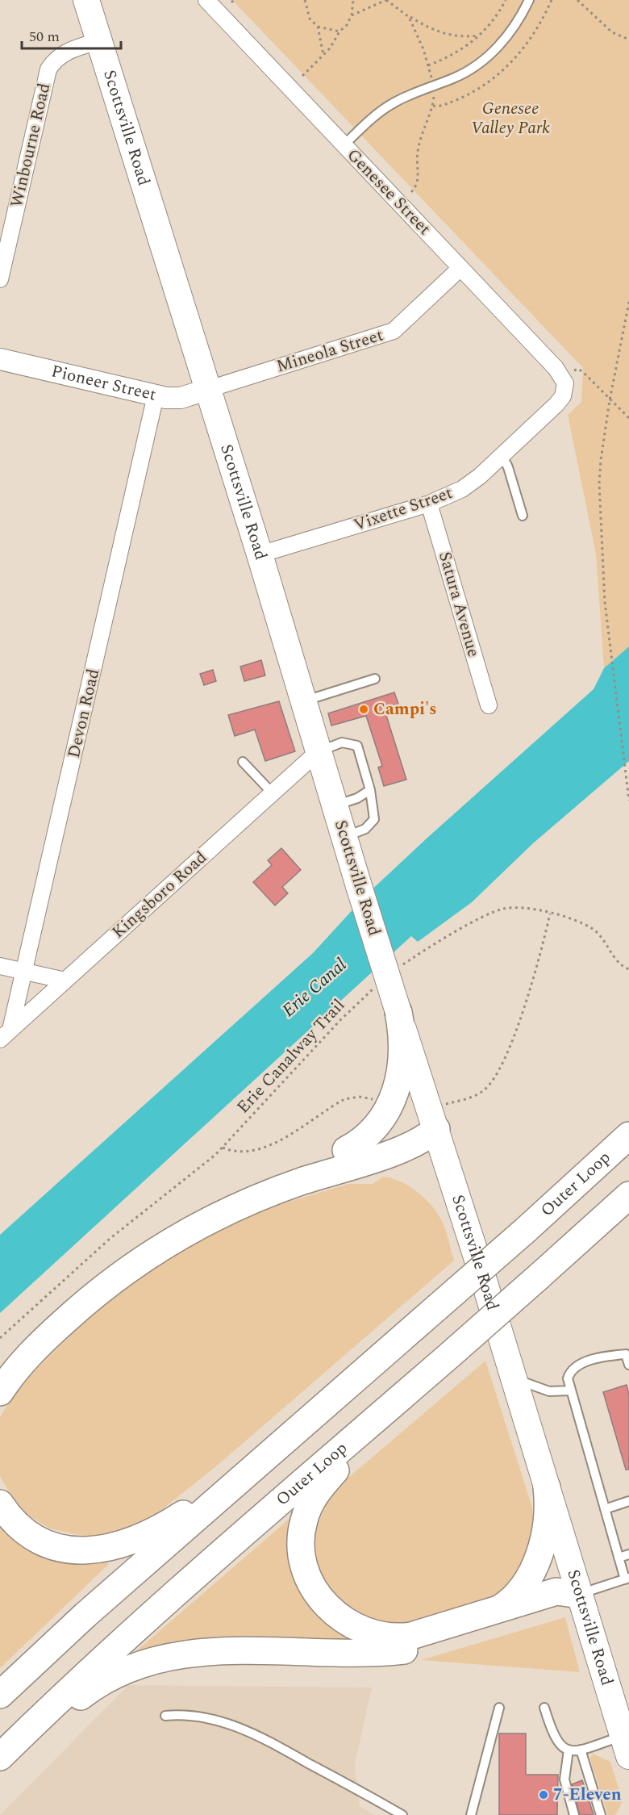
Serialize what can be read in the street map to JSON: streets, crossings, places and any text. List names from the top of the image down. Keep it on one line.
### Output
{"streets":{"highway":["Outer Loop"],"main road":["Scottsville Road"],"street":["Winbourne Road","Genesee Street","Mineola Street","Pioneer Street","Vixette Street","Satura Avenue","Devon Road","Kingsboro Road"],"path":["Erie Canalway Trail"]},"crossings":[["Scottsville Road","Winbourne Road"],["Scottsville Road","Mineola Street"],["Scottsville Road","Pioneer Street"],["Scottsville Road","Vixette Street"],["Scottsville Road","Kingsboro Road"],["Genesee Street","Mineola Street"],["Genesee Street","Vixette Street"],["Mineola Street","Pioneer Street"],["Pioneer Street","Devon Road"],["Vixette Street","Satura Avenue"],["Devon Road","Kingsboro Road"]],"water":["Erie Canal"],"parks":["Genesee Valley Park"],"places":["Campi's","7-Eleven"],"scale_bar":"50 m"}
